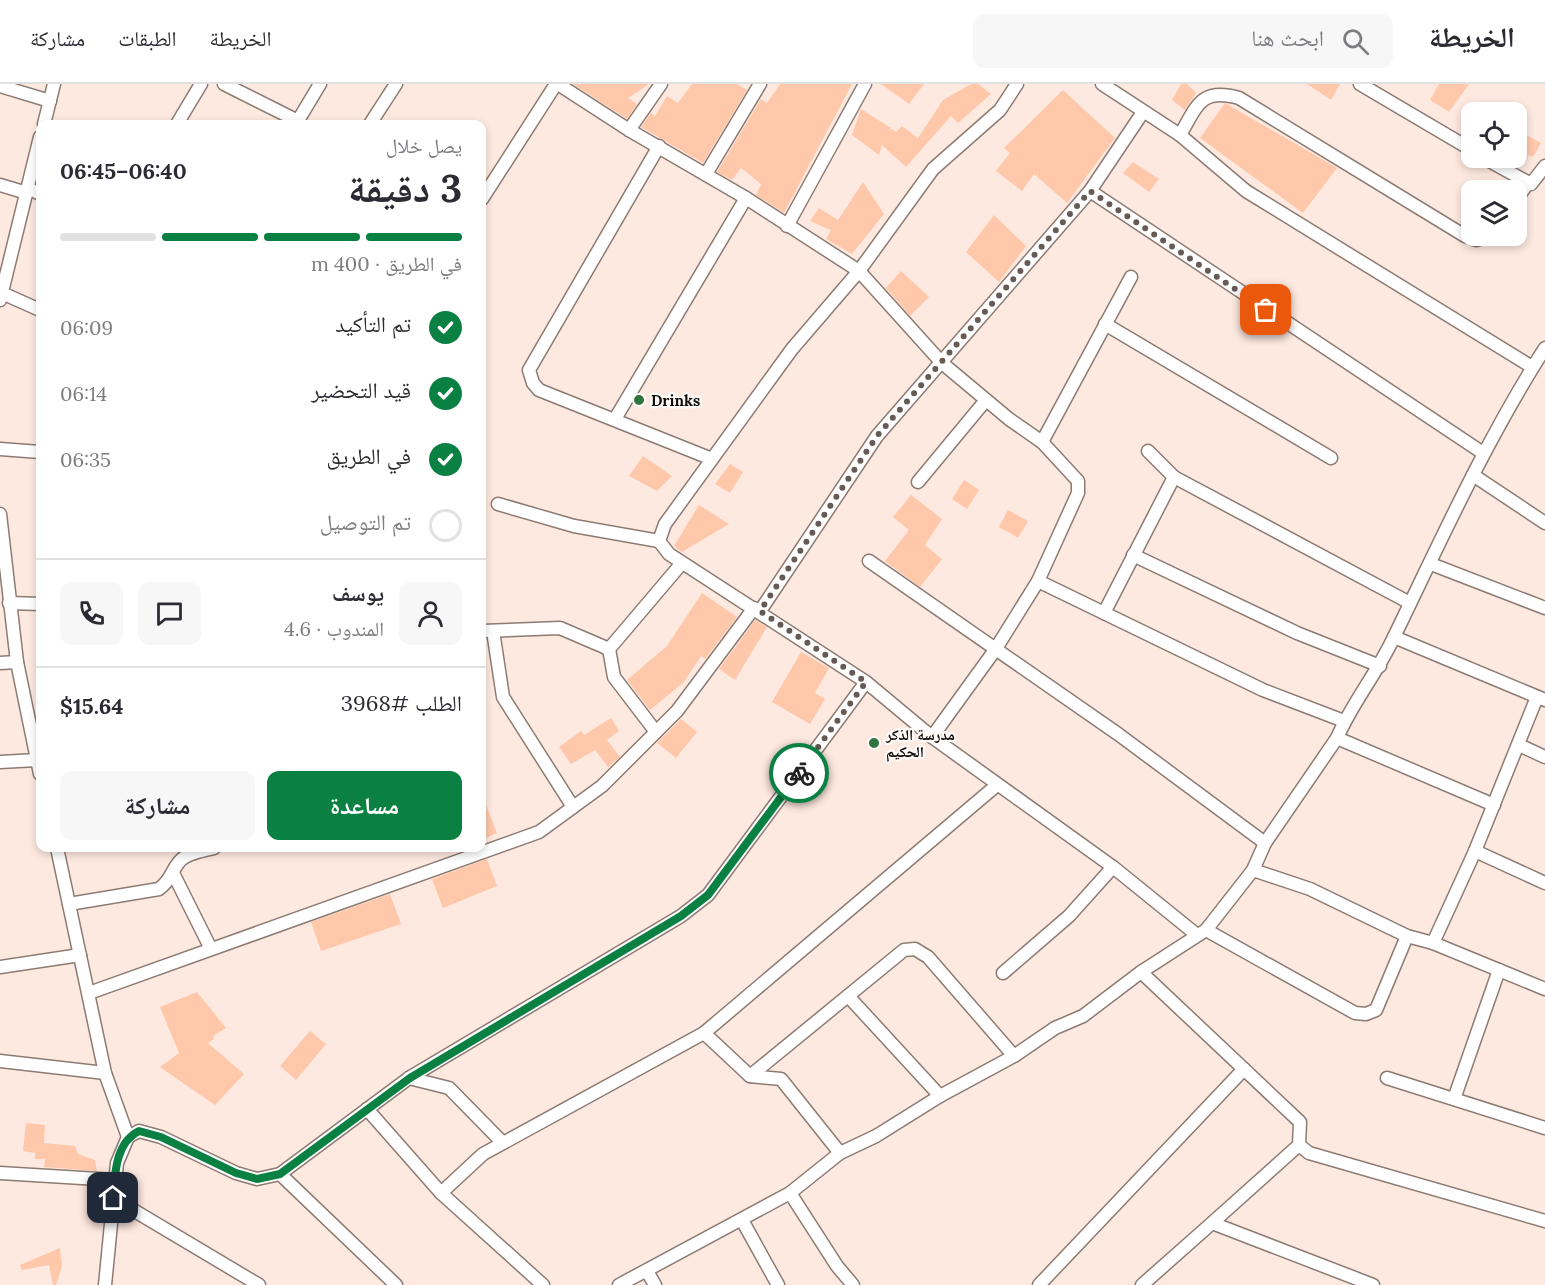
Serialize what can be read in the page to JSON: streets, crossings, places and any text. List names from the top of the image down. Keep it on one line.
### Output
{"places":["Drinks","مدرسة الذكر الحكيم"],"page":{"header":"الخريطة","search":"ابحث هنا","nav":["الخريطة","الطبقات","مشاركة"],"heading":["3 دقيقة","يصل خلال","06:40–06:45"],"panel":["يوسف","المندوب · 4.6","الطلب #3968","$15.64"],"bar":"في الطريق · 400 m","list":[["تم التأكيد","06:09"],["قيد التحضير","06:14"],["في الطريق","06:35"],"تم التوصيل"],"buttons":["مساعدة","مشاركة"]}}
